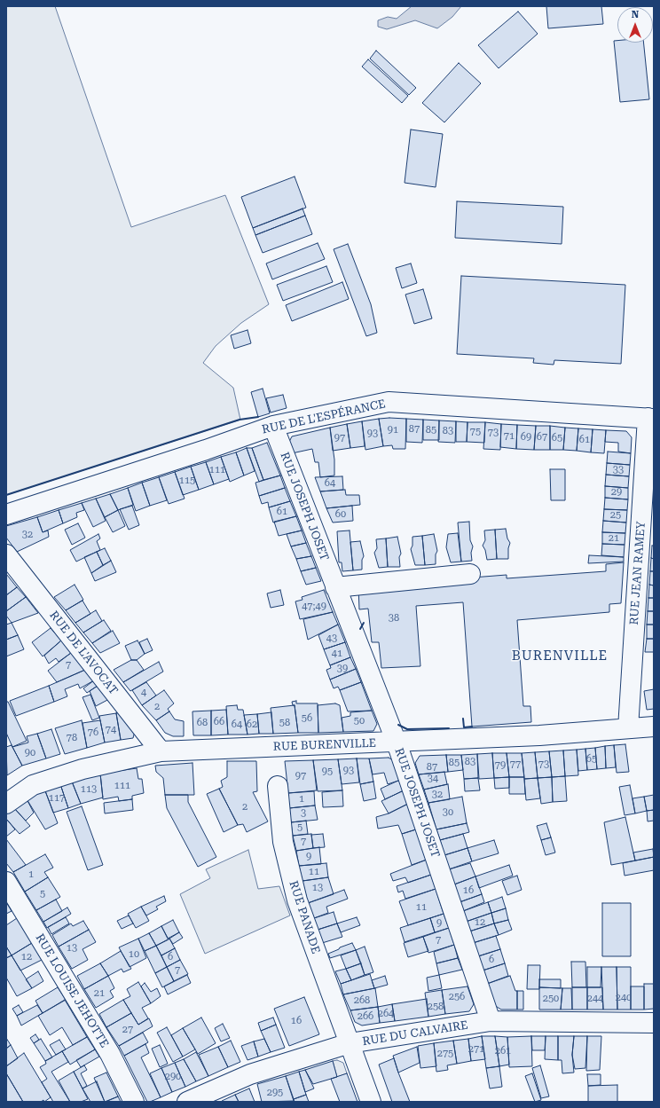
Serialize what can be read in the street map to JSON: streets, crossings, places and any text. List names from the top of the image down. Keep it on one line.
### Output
{"streets":{"street":["RUE DE L'ESPÉRANCE","RUE JOSEPH JOSET","RUE JEAN RAMEY","RUE DE L'AVOCAT","RUE BURENVILLE","RUE PANADE","RUE LOUISE JEHOTTE","RUE DU CALVAIRE"]},"crossings":[["RUE DE L'ESPÉRANCE","RUE JOSEPH JOSET"],["RUE DE L'ESPÉRANCE","RUE JEAN RAMEY"],["RUE JOSEPH JOSET","RUE BURENVILLE"],["RUE JOSEPH JOSET","RUE DU CALVAIRE"],["RUE JEAN RAMEY","RUE BURENVILLE"],["RUE DE L'AVOCAT","RUE BURENVILLE"],["RUE PANADE","RUE DU CALVAIRE"]],"districts":["BURENVILLE"],"house_numbers":["87","91","85","83","75","73","93","71","69","67","97","65","61","111","33","115","64","29","61","60","25","32","21","47;49","38","43","41","7","39","4","2","56","50","66","68","58","64","62","74","76","78","90","65","83","85","77","73","79","87","93","95","97","34","111","113","32","117","1","2","30","3","5","7","9","11","1","13","16","5","11","12","9","7","13","10","12","6","6","7","21","256","240","250","244","268","258","264","266","16","27","271","261","275","290","295"],"north":"top"}
